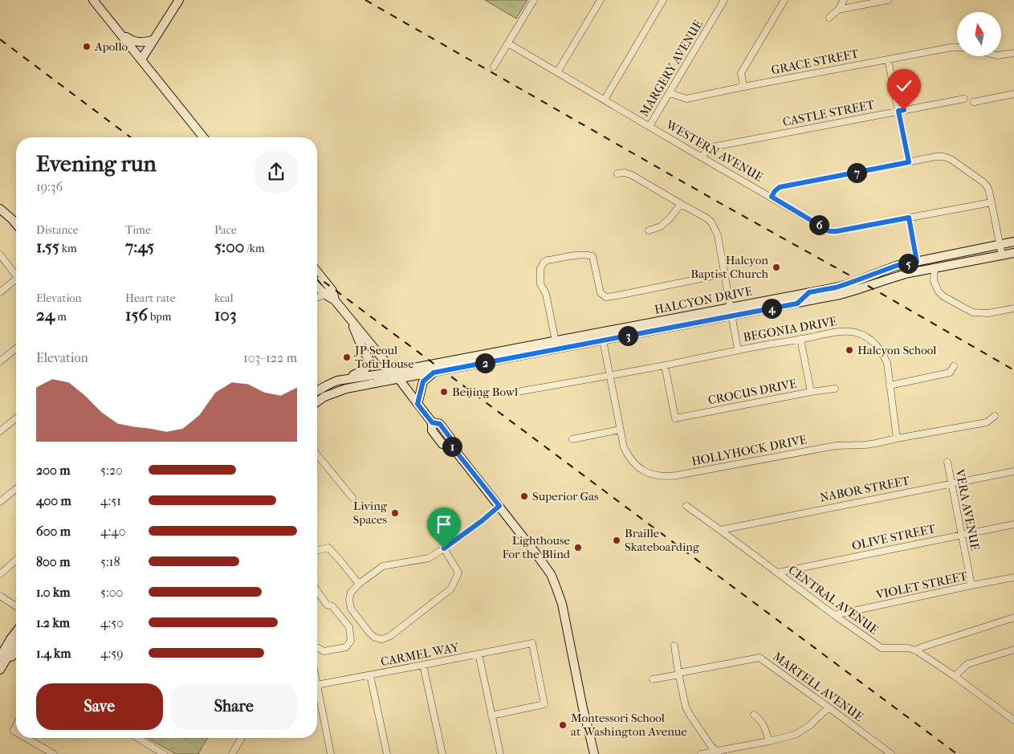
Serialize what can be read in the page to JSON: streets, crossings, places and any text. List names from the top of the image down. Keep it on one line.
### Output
{"streets":{"main road":["HALCYON DRIVE"],"street":["GRACE STREET","MARGERY AVENUE","CASTLE STREET","WESTERN AVENUE","BEGONIA DRIVE","CROCUS DRIVE","HOLLYHOCK DRIVE","NABOR STREET","VERA AVENUE","OLIVE STREET","VIOLET STREET","CENTRAL AVENUE","CARMEL WAY","MARTELL AVENUE"]},"crossings":[["GRACE STREET","MARGERY AVENUE"],["MARGERY AVENUE","WESTERN AVENUE"],["CASTLE STREET","WESTERN AVENUE"],["HALCYON DRIVE","HOLLYHOCK DRIVE"],["BEGONIA DRIVE","CROCUS DRIVE"],["BEGONIA DRIVE","HOLLYHOCK DRIVE"],["NABOR STREET","VERA AVENUE"],["NABOR STREET","CENTRAL AVENUE"],["VERA AVENUE","OLIVE STREET"],["VERA AVENUE","VIOLET STREET"],["OLIVE STREET","CENTRAL AVENUE"],["VIOLET STREET","CENTRAL AVENUE"]],"places":["Apollo","Halcyon Baptist Church","Halcyon School","JP Seoul Tofu House","Beijing Bowl","Superior Gas","Living Spaces","Braille Skateboarding","Lighthouse For the Blind","Montessori School at Washington Avenue"],"north":"top","page":{"heading":["Evening run","19:36"],"pins":["7","6","5","4","3","2","1"],"stats":[["Distance","1.55 km"],["Time","7:45"],["Pace","5:00 /km"],["Elevation","24 m"],["Heart rate","156 bpm"],["kcal","103"]],"chart":["Elevation","103–122 m"],"list":[{"name":"200 m","note":"5:20"},{"name":"400 m","note":"4:51"},{"name":"600 m","note":"4:40"},{"name":"800 m","note":"5:18"},{"name":"1.0 km","note":"5:00"},{"name":"1.2 km","note":"4:50"},{"name":"1.4 km","note":"4:59"}],"buttons":["Save","Share"]}}
